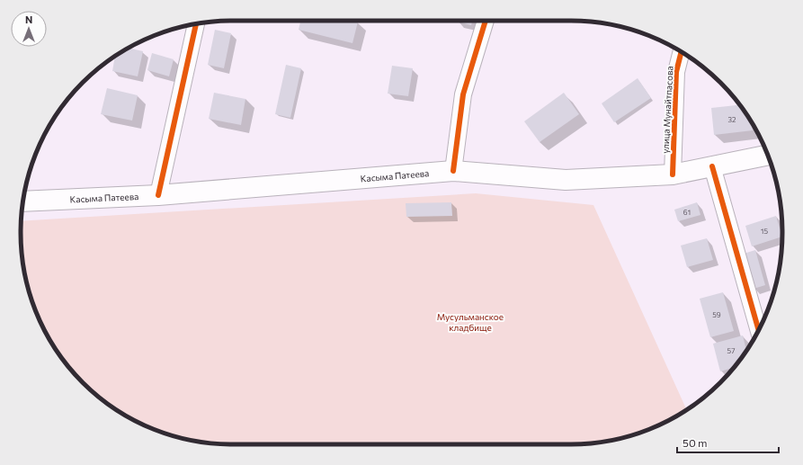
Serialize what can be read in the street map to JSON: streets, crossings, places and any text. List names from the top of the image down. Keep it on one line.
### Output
{"streets":{"main road":["Касыма Патеева"],"street":["улица Мунайтпасова"]},"crossings":[["улица Мунайтпасова","Касыма Патеева"]],"parks":["Мусульманское кладбище"],"house_numbers":["32","61","15","59","57"],"scale_bar":"50 m","north":"top"}
